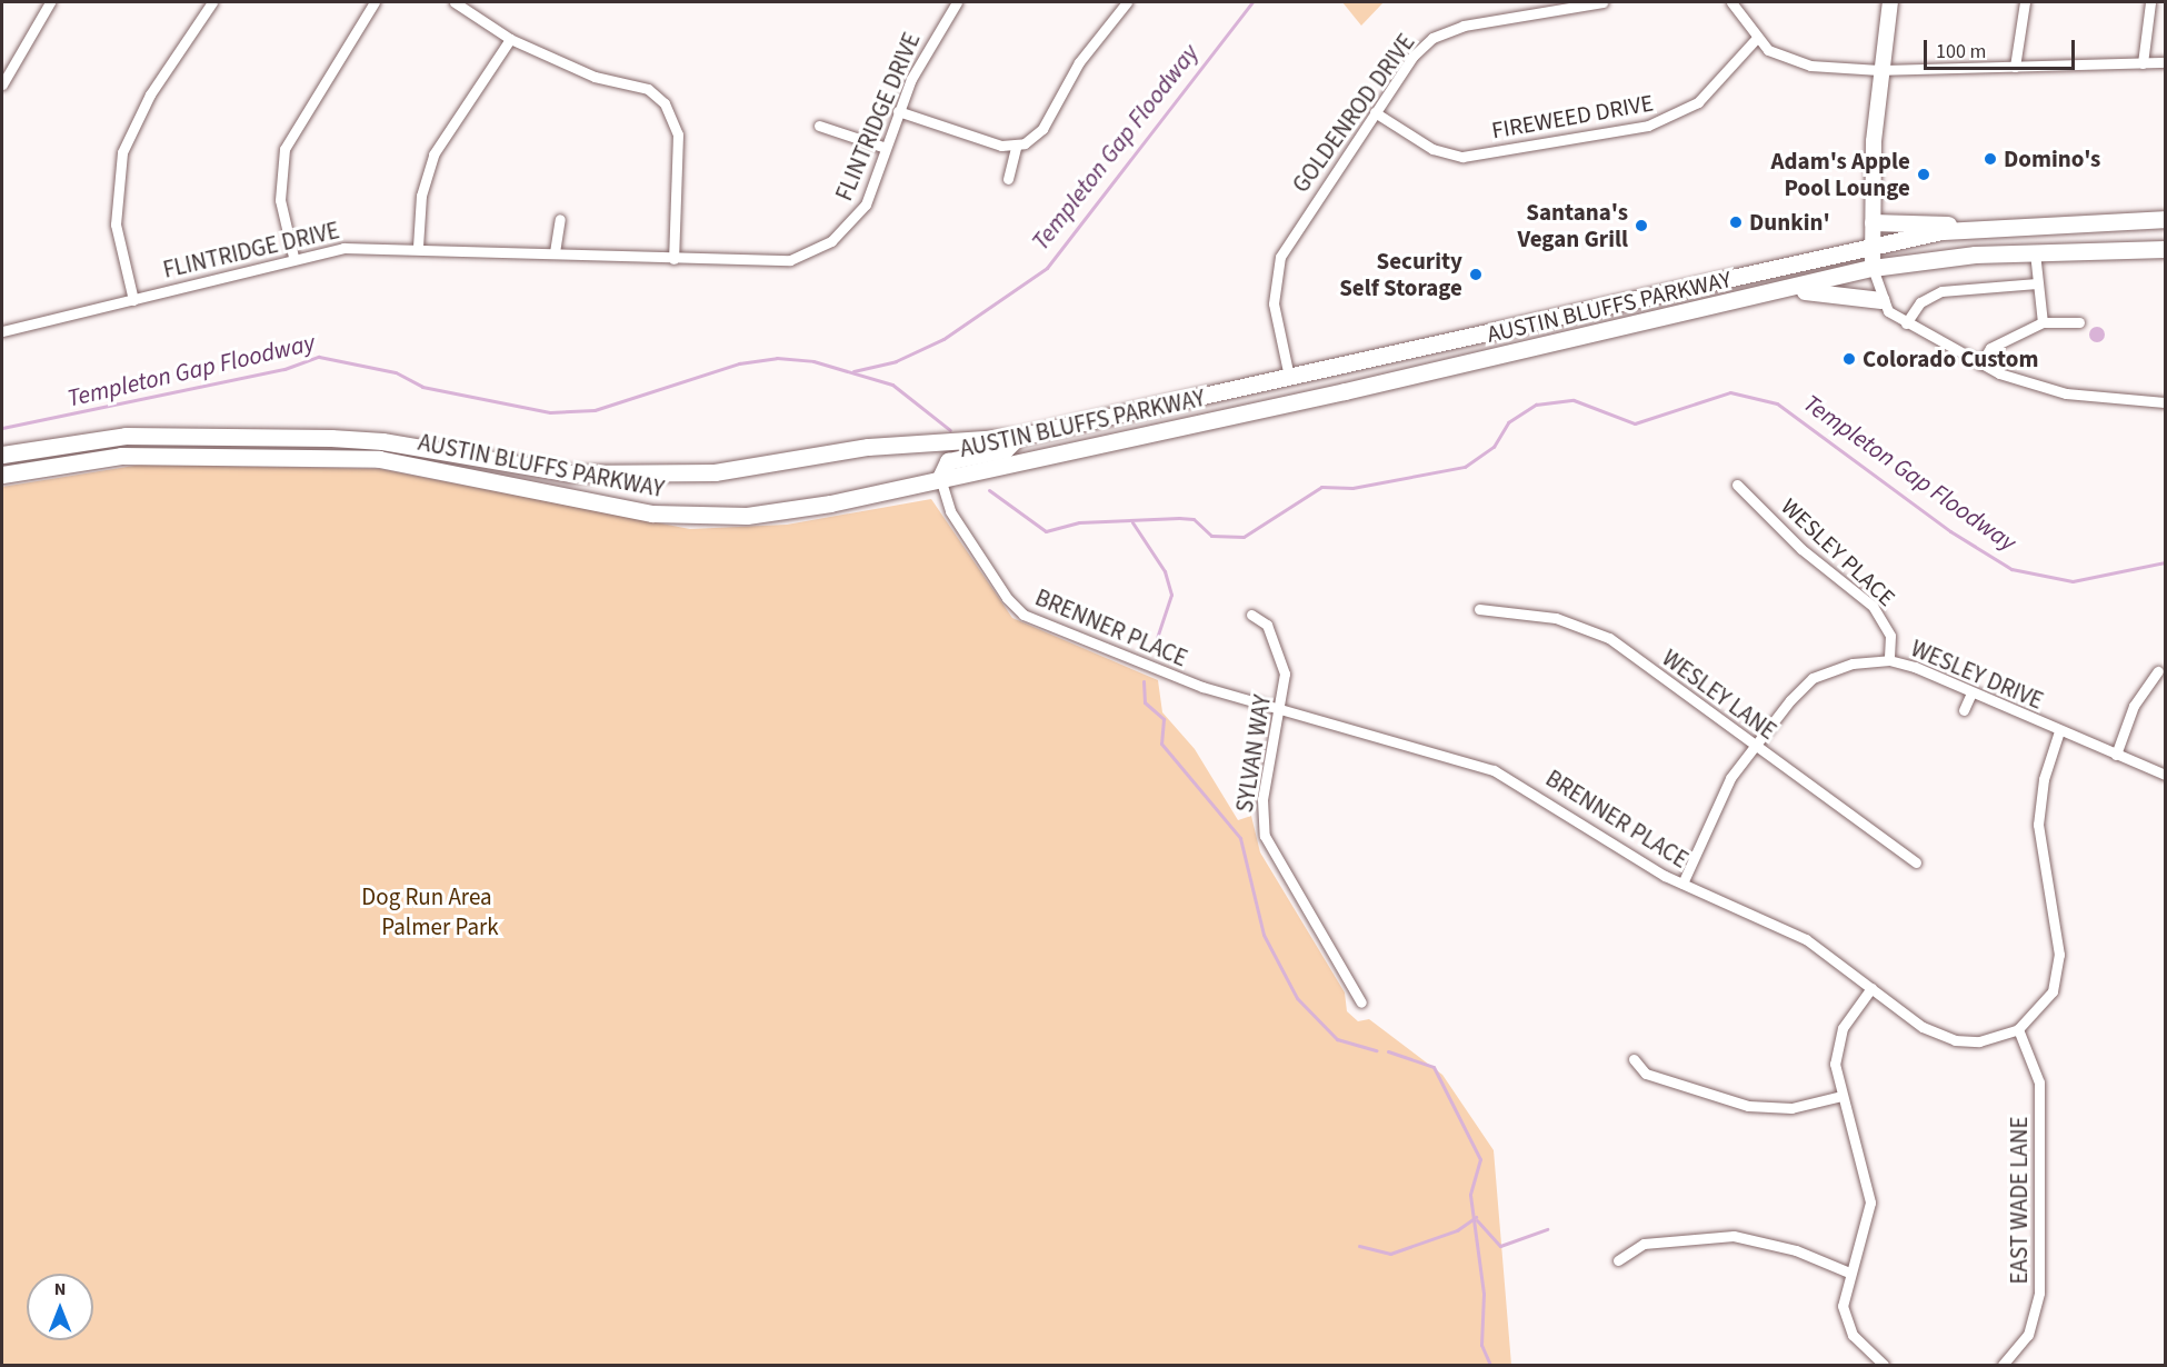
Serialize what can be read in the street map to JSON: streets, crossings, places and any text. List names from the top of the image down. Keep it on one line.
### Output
{"streets":{"main road":["AUSTIN BLUFFS PARKWAY"],"street":["GOLDENROD DRIVE","FLINTRIDGE DRIVE","FIREWEED DRIVE","WESLEY PLACE","BRENNER PLACE","WESLEY DRIVE","WESLEY LANE","SYLVAN WAY","EAST WADE LANE"]},"crossings":[["GOLDENROD DRIVE","FIREWEED DRIVE"],["GOLDENROD DRIVE","AUSTIN BLUFFS PARKWAY"],["AUSTIN BLUFFS PARKWAY","BRENNER PLACE"],["WESLEY PLACE","WESLEY DRIVE"],["BRENNER PLACE","WESLEY DRIVE"],["BRENNER PLACE","SYLVAN WAY"],["BRENNER PLACE","EAST WADE LANE"],["WESLEY DRIVE","WESLEY LANE"]],"water":["Templeton Gap Floodway"],"parks":["Dog Run Area","Palmer Park"],"places":["Domino's","Adam's Apple Pool Lounge","Dunkin'","Santana's Vegan Grill","Security Self Storage","Colorado Custom"],"scale_bar":"100 m","north":"top"}
